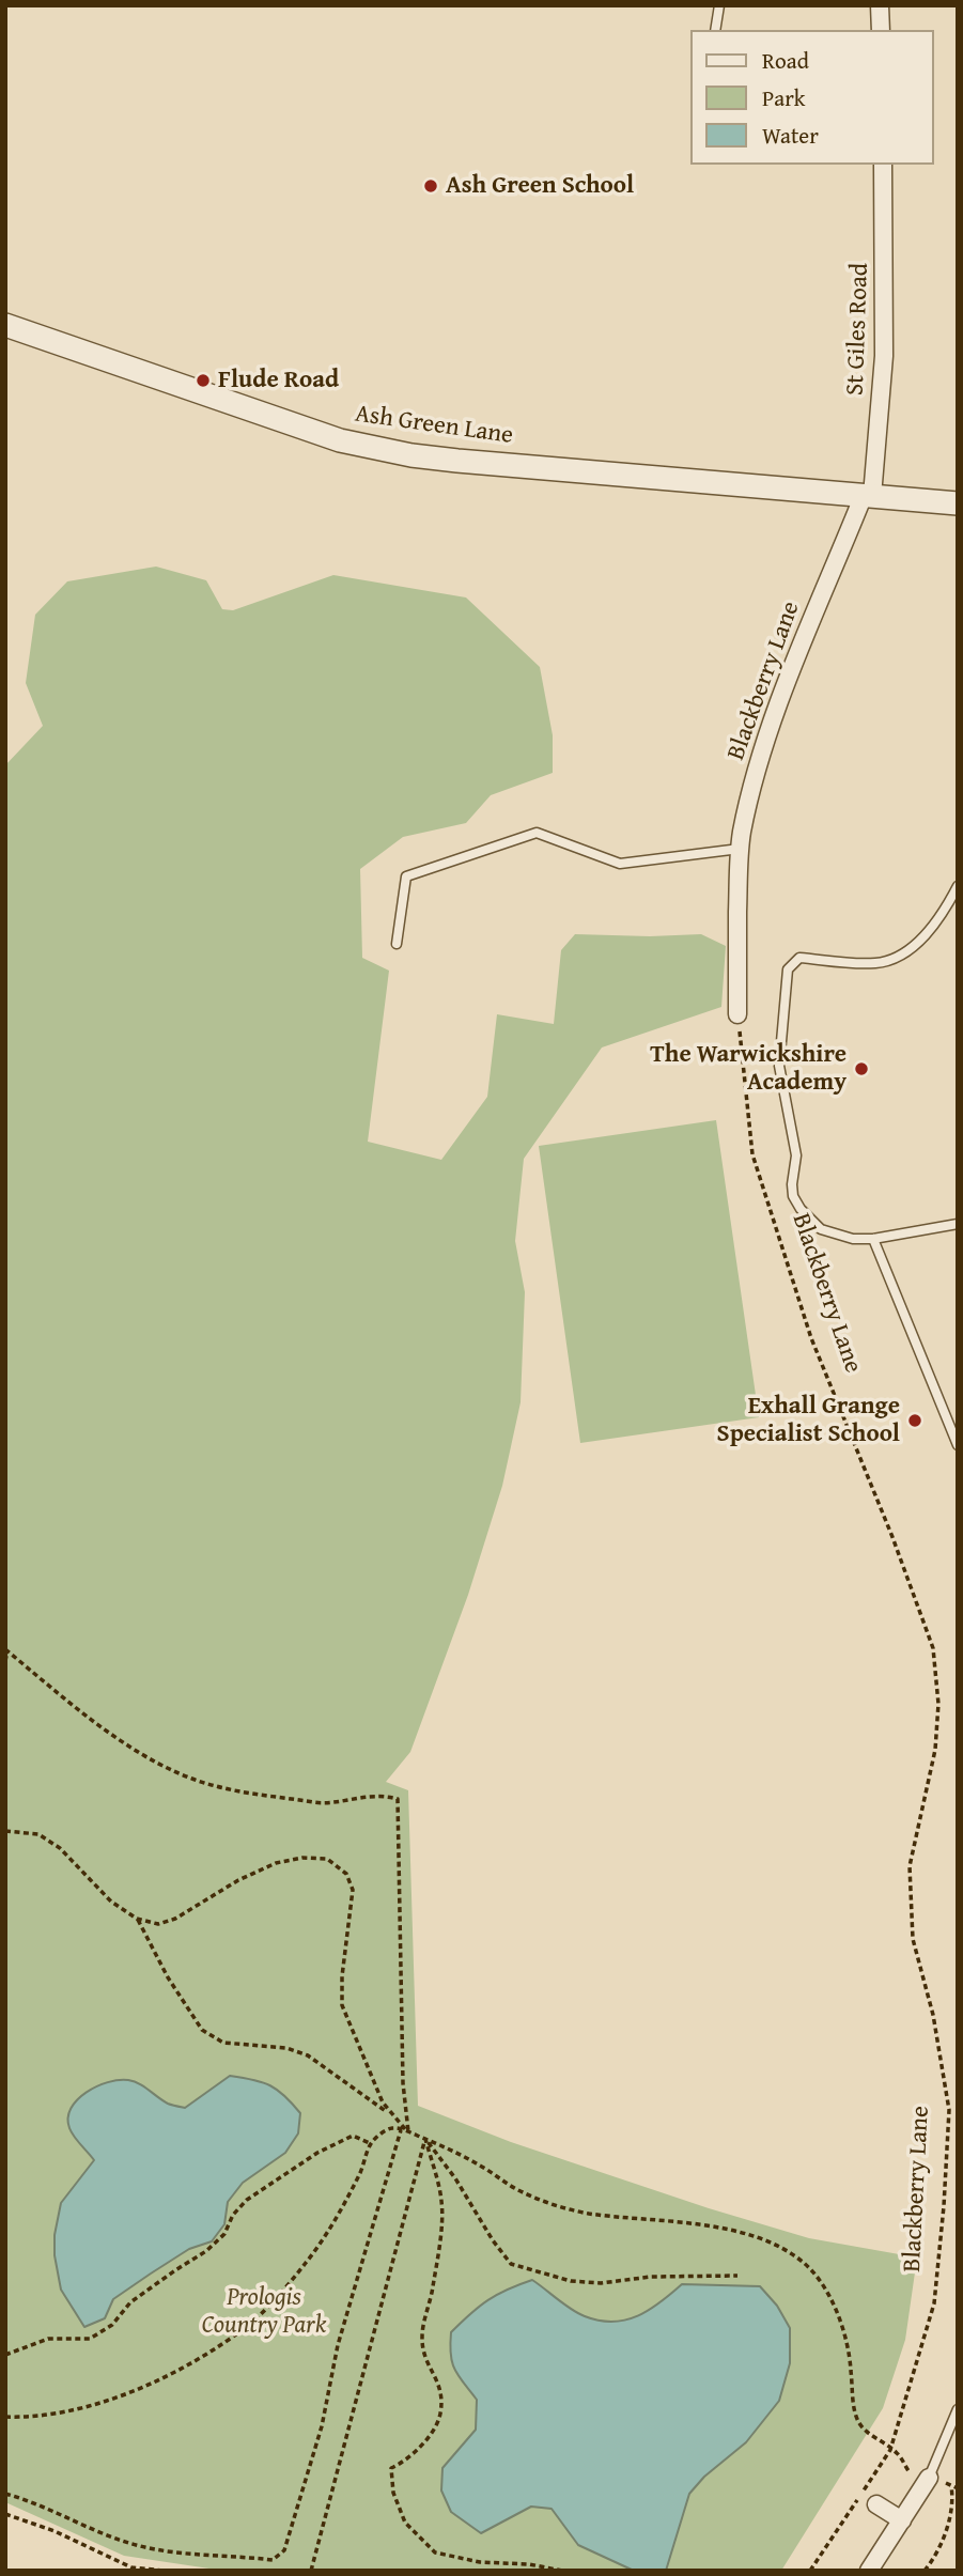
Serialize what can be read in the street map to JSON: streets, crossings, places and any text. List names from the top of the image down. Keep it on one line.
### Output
{"streets":{"street":["St Giles Road","Ash Green Lane","Blackberry Lane"]},"crossings":[["St Giles Road","Ash Green Lane"],["St Giles Road","Blackberry Lane"],["Ash Green Lane","Blackberry Lane"]],"parks":["Prologis Country Park"],"places":["Ash Green School","Flude Road","The Warwickshire Academy","Exhall Grange Specialist School"],"legend":["Road","Park","Water"]}
